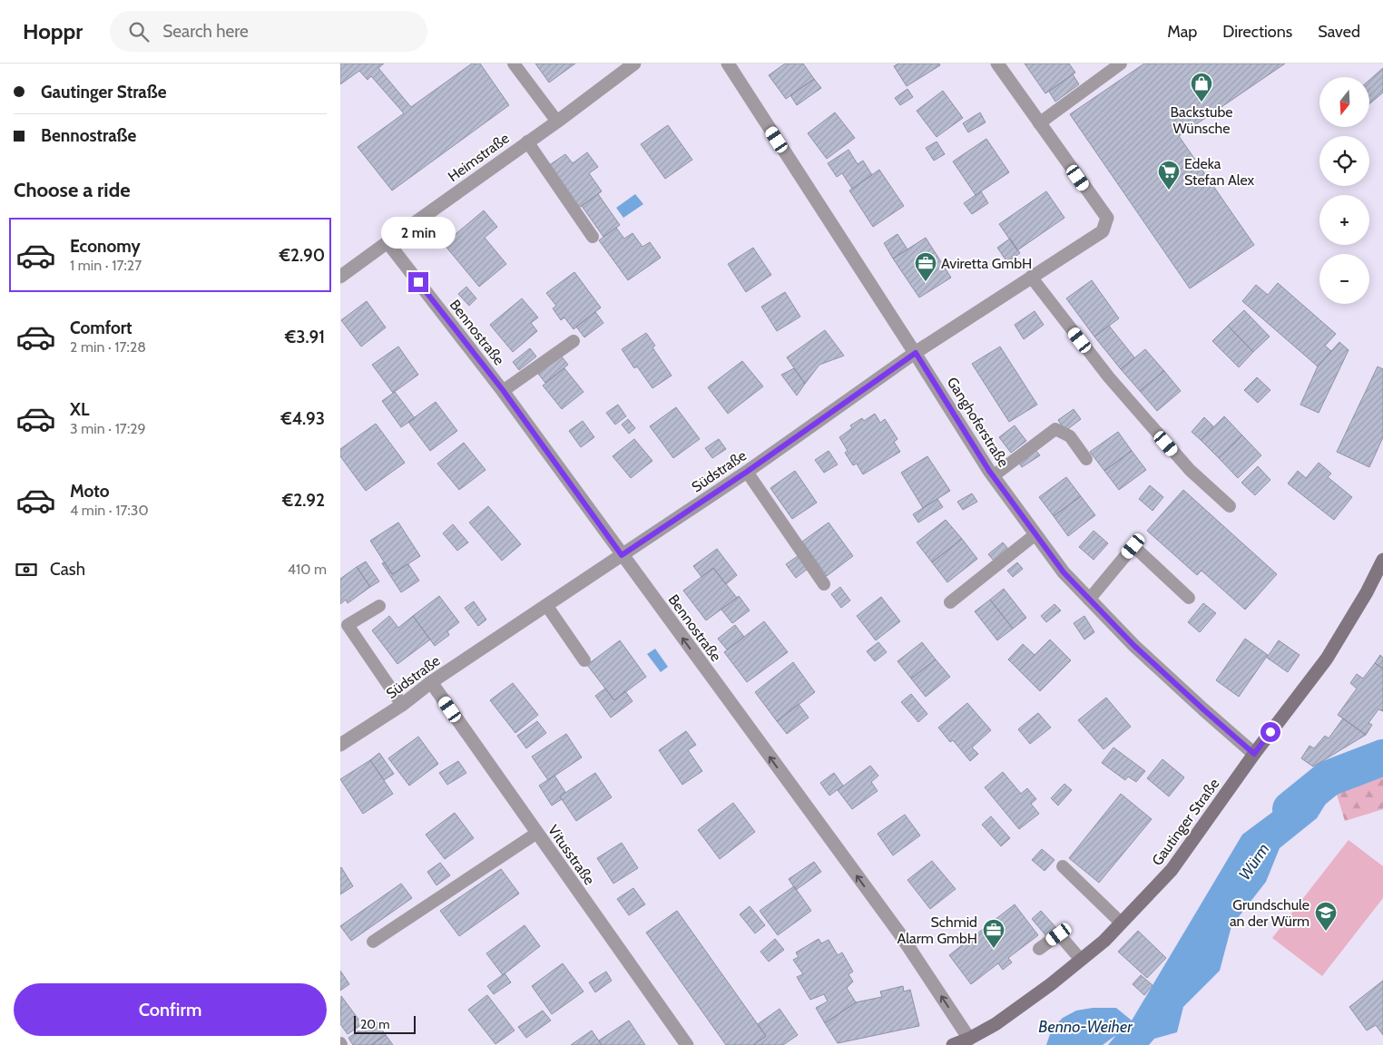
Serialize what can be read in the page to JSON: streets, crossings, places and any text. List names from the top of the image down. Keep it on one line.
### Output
{"streets":{"main road":["Gautinger Straße"],"street":["Heimstraße","Bennostraße","Ganghoferstraße","Südstraße","Vitusstraße"]},"crossings":[["Heimstraße","Bennostraße"],["Bennostraße","Südstraße"],["Bennostraße","Gautinger Straße"],["Ganghoferstraße","Südstraße"],["Ganghoferstraße","Gautinger Straße"],["Südstraße","Vitusstraße"]],"one_way":["Bennostraße"],"water":["Würm","Benno-Weiher"],"places":{"shop":["Backstube Wünsche"],"supermarket":["Edeka Stefan Alex"],"office":["Aviretta GmbH","Schmid Alarm GmbH"],"school or university":["Grundschule an der Würm"]},"scale_bar":"20 m","north":"bottom","page":{"header":"Hoppr","search":"Search here","nav":["Map","Directions","Saved"],"banner":["Gautinger Straße","Bennostraße"],"map_buttons":["+","−"],"heading":"Choose a ride","bubble":"2 min","list":[{"name":"Economy","note":"1 min · 17:27","value":"€2.90"},{"name":"Comfort","note":"2 min · 17:28","value":"€3.91"},{"name":"XL","note":"3 min · 17:29","value":"€4.93"},{"name":"Moto","note":"4 min · 17:30","value":"€2.92"}],"pay":["Cash","410 m"],"buttons":"Confirm","scale":"20 m"}}
